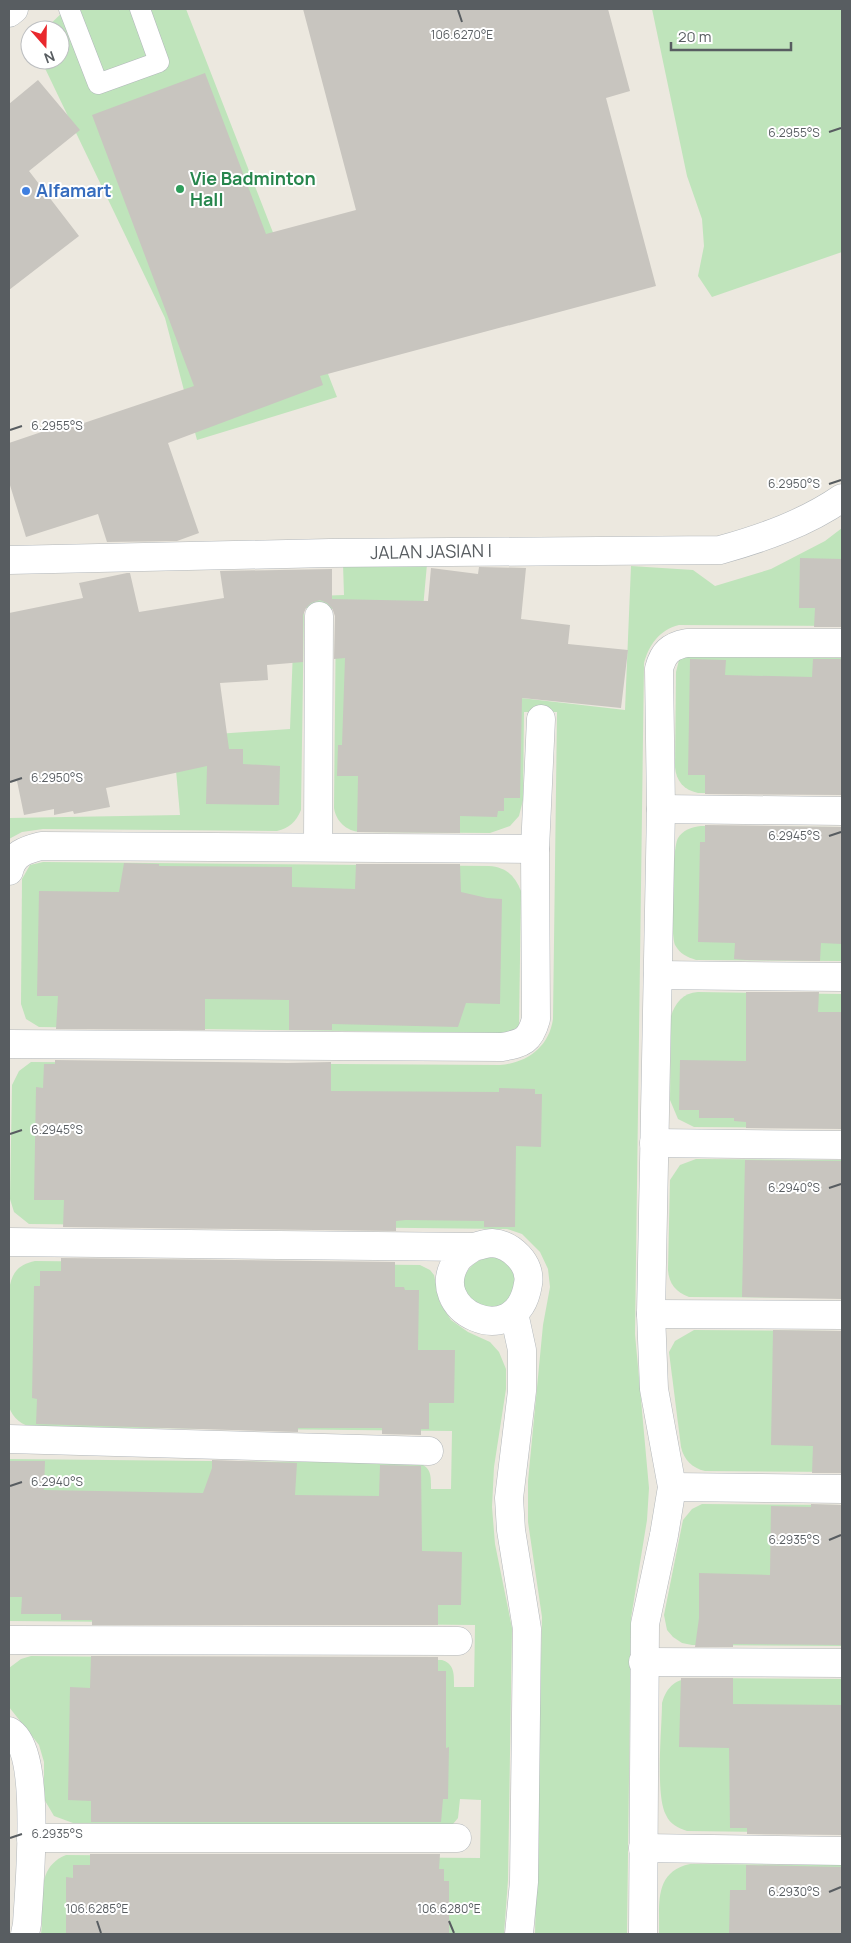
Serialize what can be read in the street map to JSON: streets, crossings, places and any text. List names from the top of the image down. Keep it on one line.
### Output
{"streets":{"street":["JALAN JASIAN I"]},"places":["Vie Badminton Hall","Alfamart"],"scale_bar":"20 m","north":"bottom","coordinates":["106.6270°E","6.2955°S","6.2950°S","6.2945°S","6.2940°S","6.2935°S","6.2930°S","106.6285°E","106.6280°E"]}
